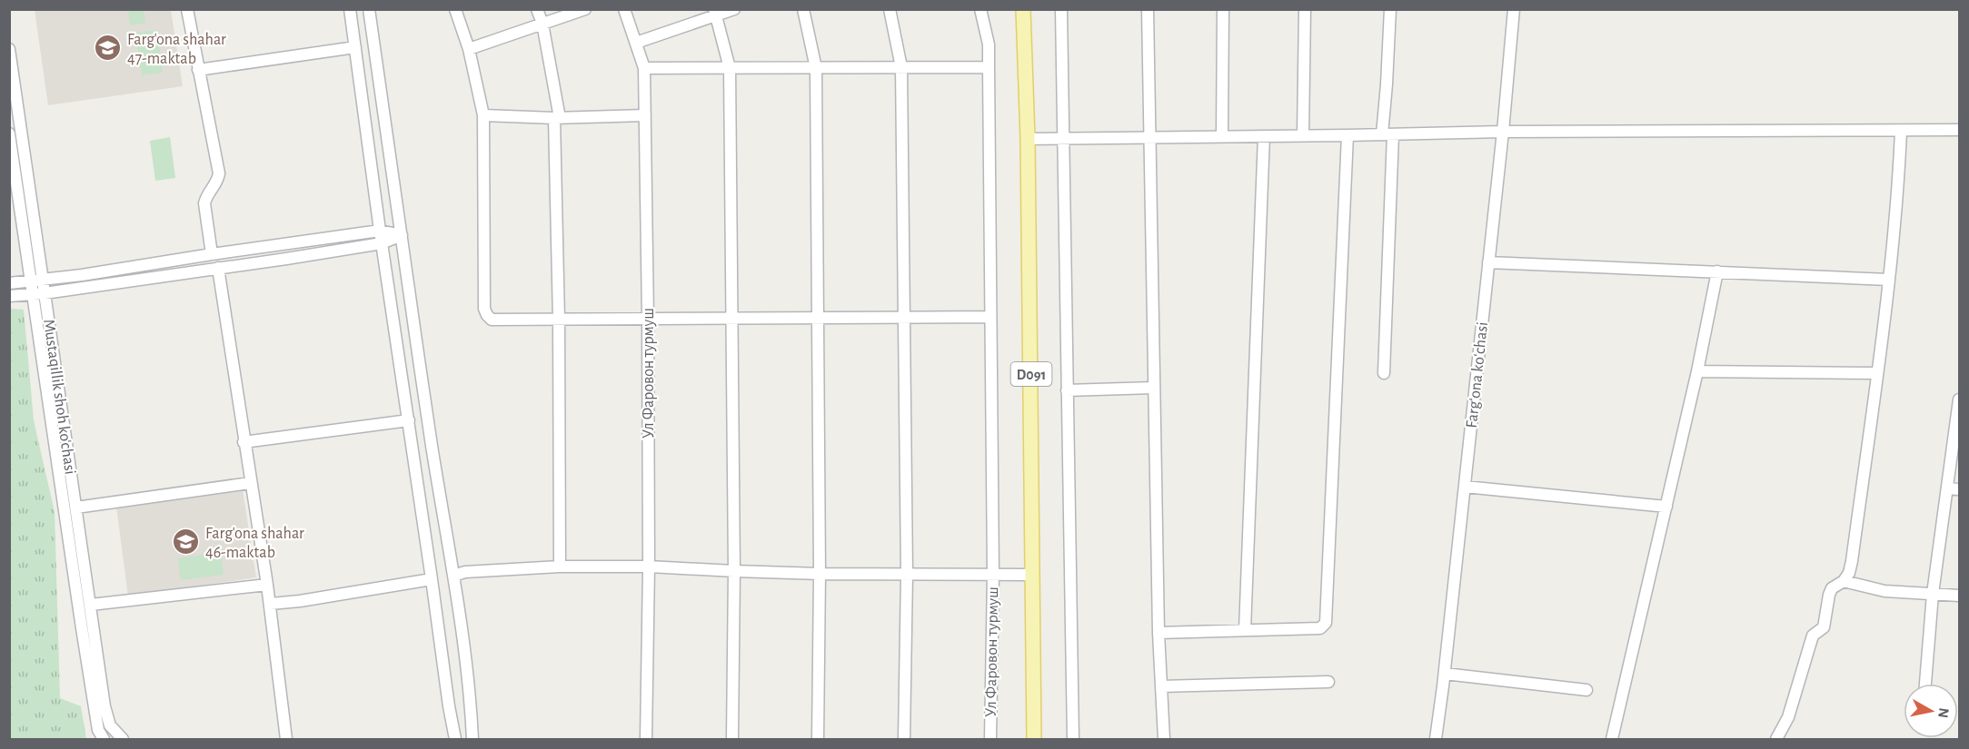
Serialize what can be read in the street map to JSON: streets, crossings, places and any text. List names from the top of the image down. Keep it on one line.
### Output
{"streets":{"main road":["D091"],"street":["Ул Фаровон турмуш","Fargʻona koʻchasi","Mustaqillik shoh ko'chasi"]},"places":{"school or university":["Farg'ona shahar 47-maktab","Farg'ona shahar 46-maktab"]},"north":"right"}
